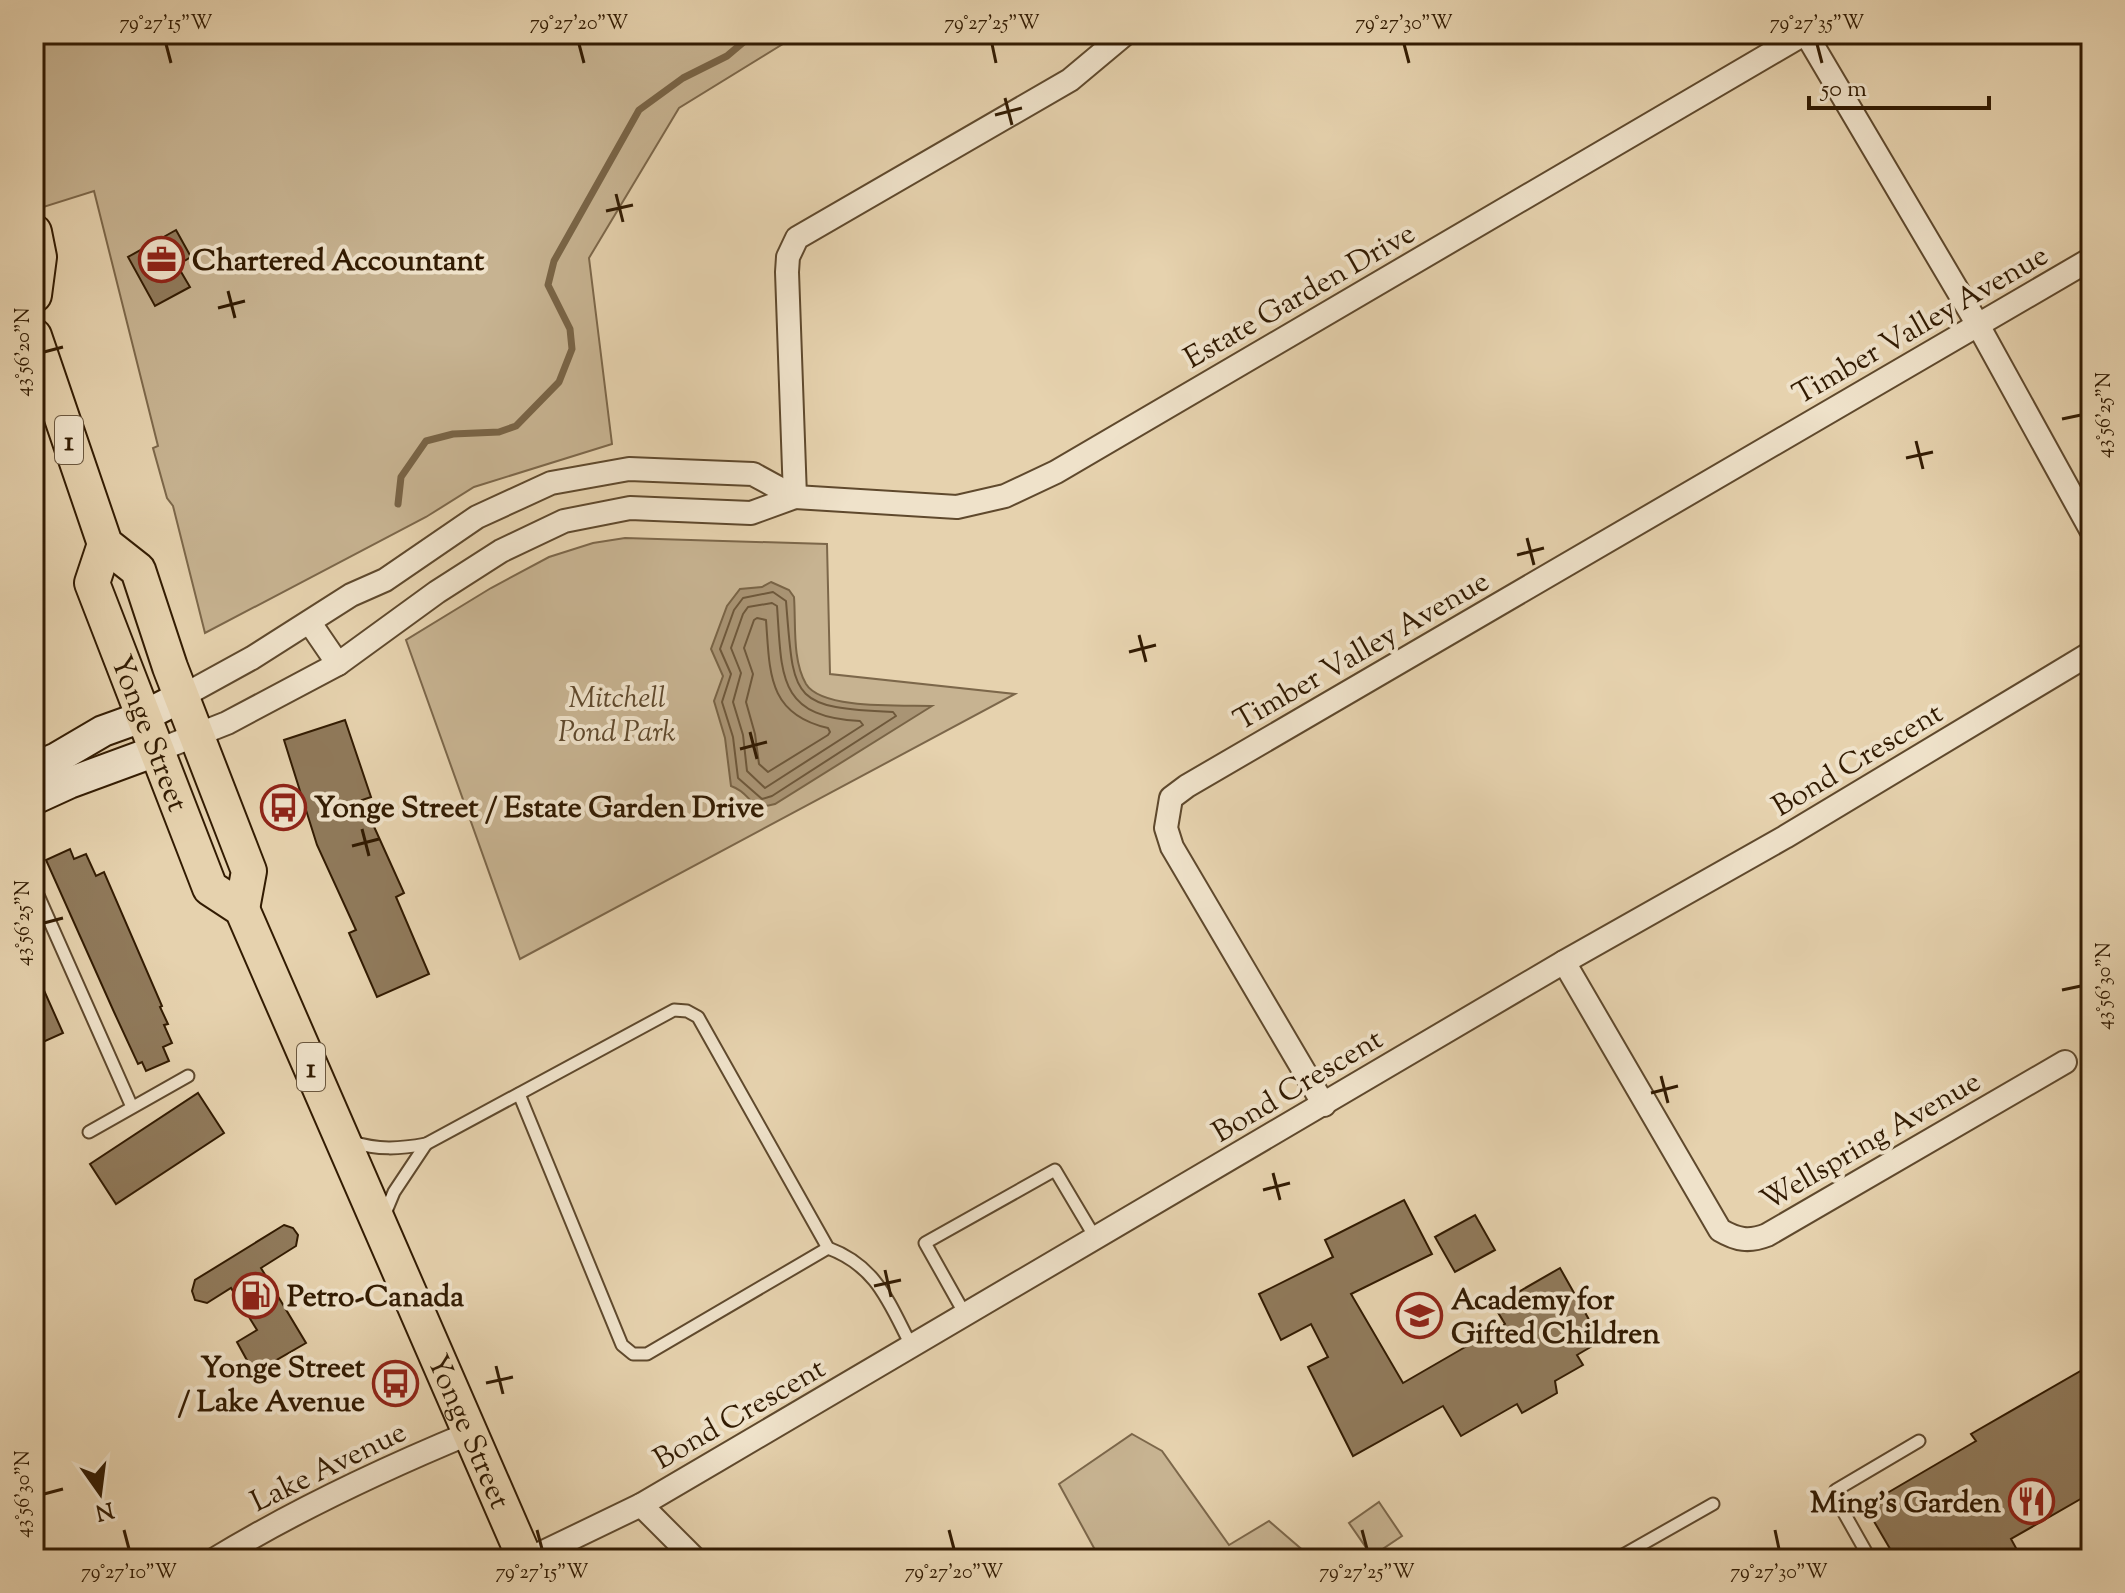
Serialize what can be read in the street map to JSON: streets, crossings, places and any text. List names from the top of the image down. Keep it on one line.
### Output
{"streets":{"main road":["1","Yonge Street"],"street":["Estate Garden Drive","Timber Valley Avenue","Bond Crescent","Wellspring Avenue","Lake Avenue"]},"crossings":[["Estate Garden Drive","Yonge Street"],["Timber Valley Avenue","Bond Crescent"],["1","Yonge Street"],["Yonge Street","Bond Crescent"],["Yonge Street","Lake Avenue"],["Bond Crescent","Wellspring Avenue"]],"parks":["Mitchell Pond Park"],"places":{"office":["Chartered Accountant"],"bus stop":["Yonge Street / Estate Garden Drive","Yonge Street / Lake Avenue"],"fuel station":["Petro-Canada"],"school or university":["Academy for Gifted Children"],"restaurant":["Ming’s Garden"]},"scale_bar":"50 m","north":"bottom","coordinates":["79°27'15\"W","79°27'20\"W","79°27'25\"W","79°27'30\"W","79°27'35\"W","43°56'20\"N","43°56'25\"N","43°56'30\"N","79°27'10\"W"]}
